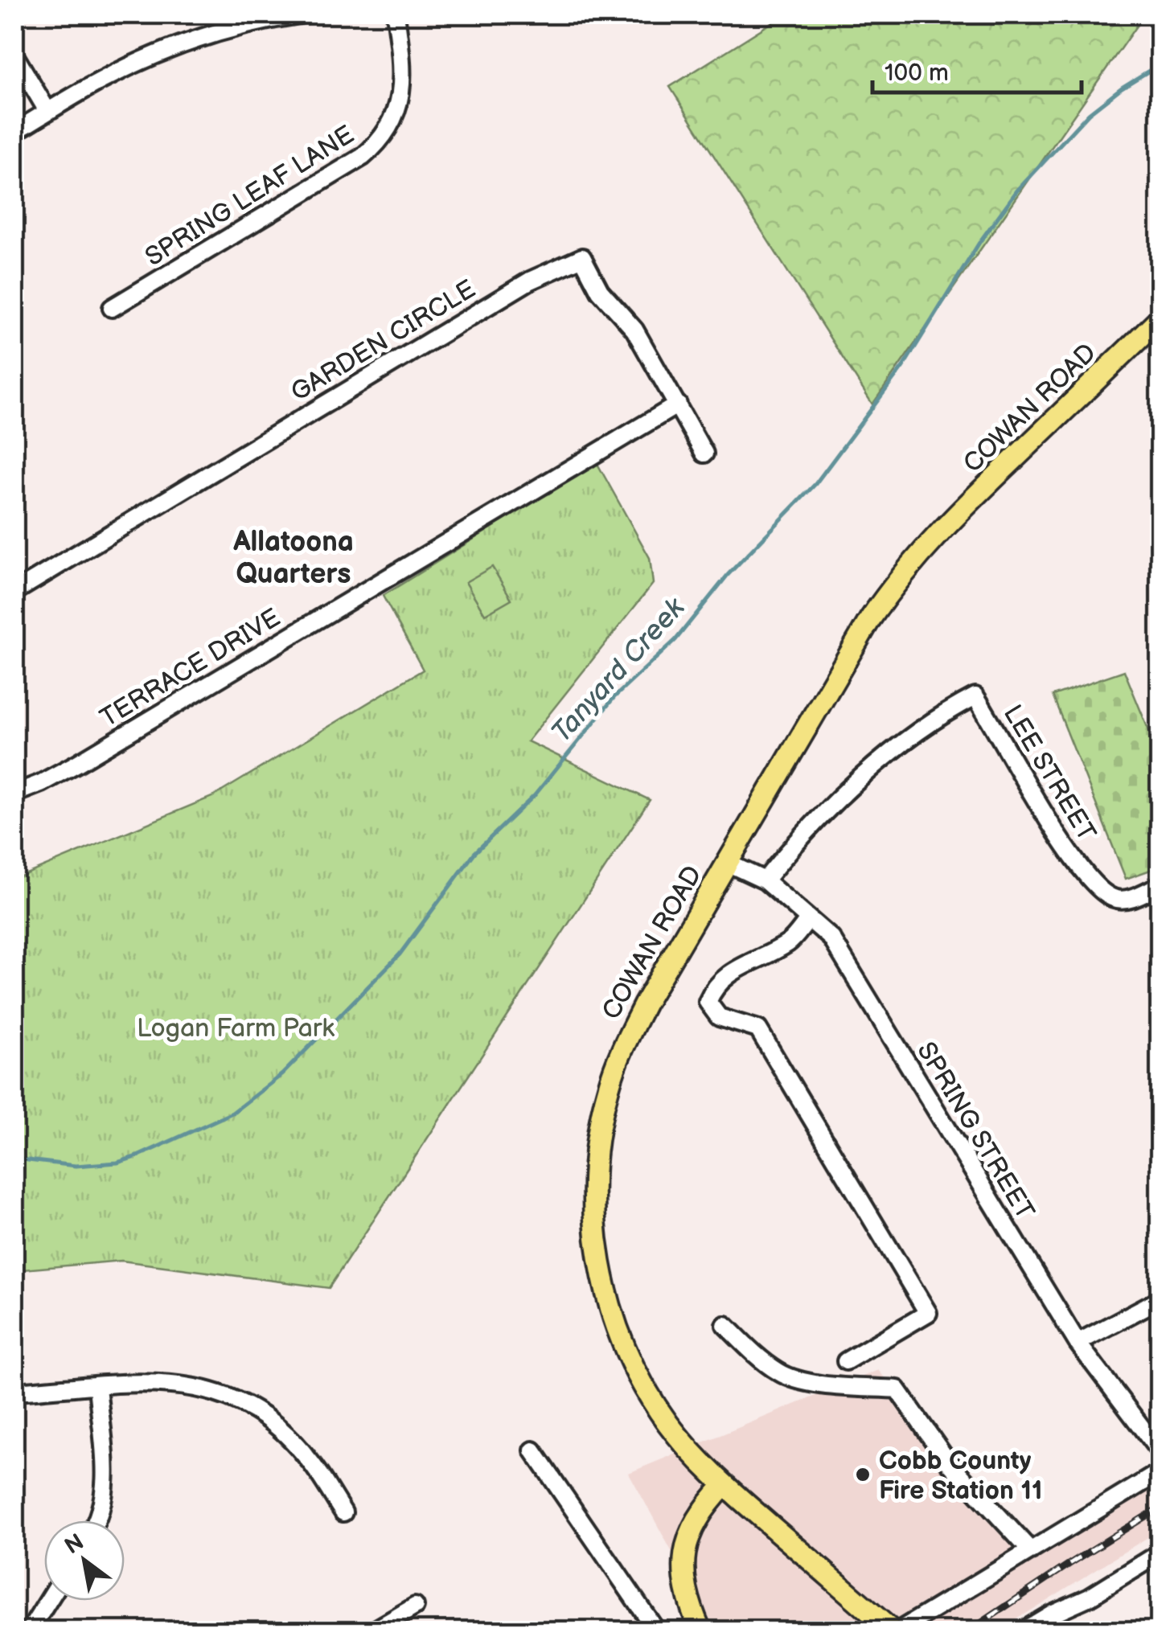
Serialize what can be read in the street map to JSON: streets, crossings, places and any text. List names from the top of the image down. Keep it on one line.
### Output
{"streets":{"main road":["COWAN ROAD"],"street":["SPRING LEAF LANE","GARDEN CIRCLE","TERRACE DRIVE","LEE STREET","SPRING STREET"]},"crossings":[["GARDEN CIRCLE","TERRACE DRIVE"],["COWAN ROAD","SPRING STREET"],["LEE STREET","SPRING STREET"]],"districts":["Allatoona Quarters"],"water":["Tanyard Creek"],"parks":["Logan Farm Park"],"places":["Cobb County Fire Station 11"],"scale_bar":"100 m","north":"top left"}
